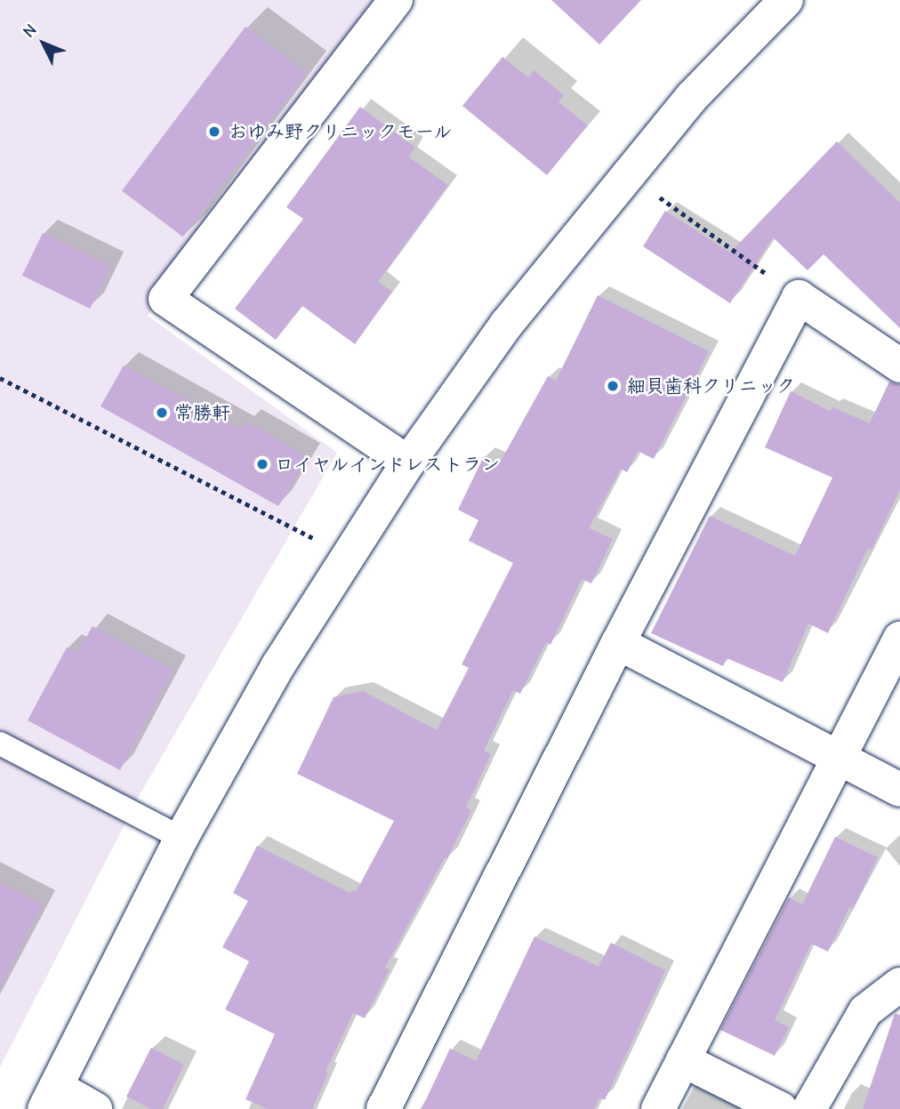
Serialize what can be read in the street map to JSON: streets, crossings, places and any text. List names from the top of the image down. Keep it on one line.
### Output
{"places":["おゆみ野クリニックモール","細貝歯科クリニック","常勝軒","ロイヤルインドレストラン"],"north":"top left"}
